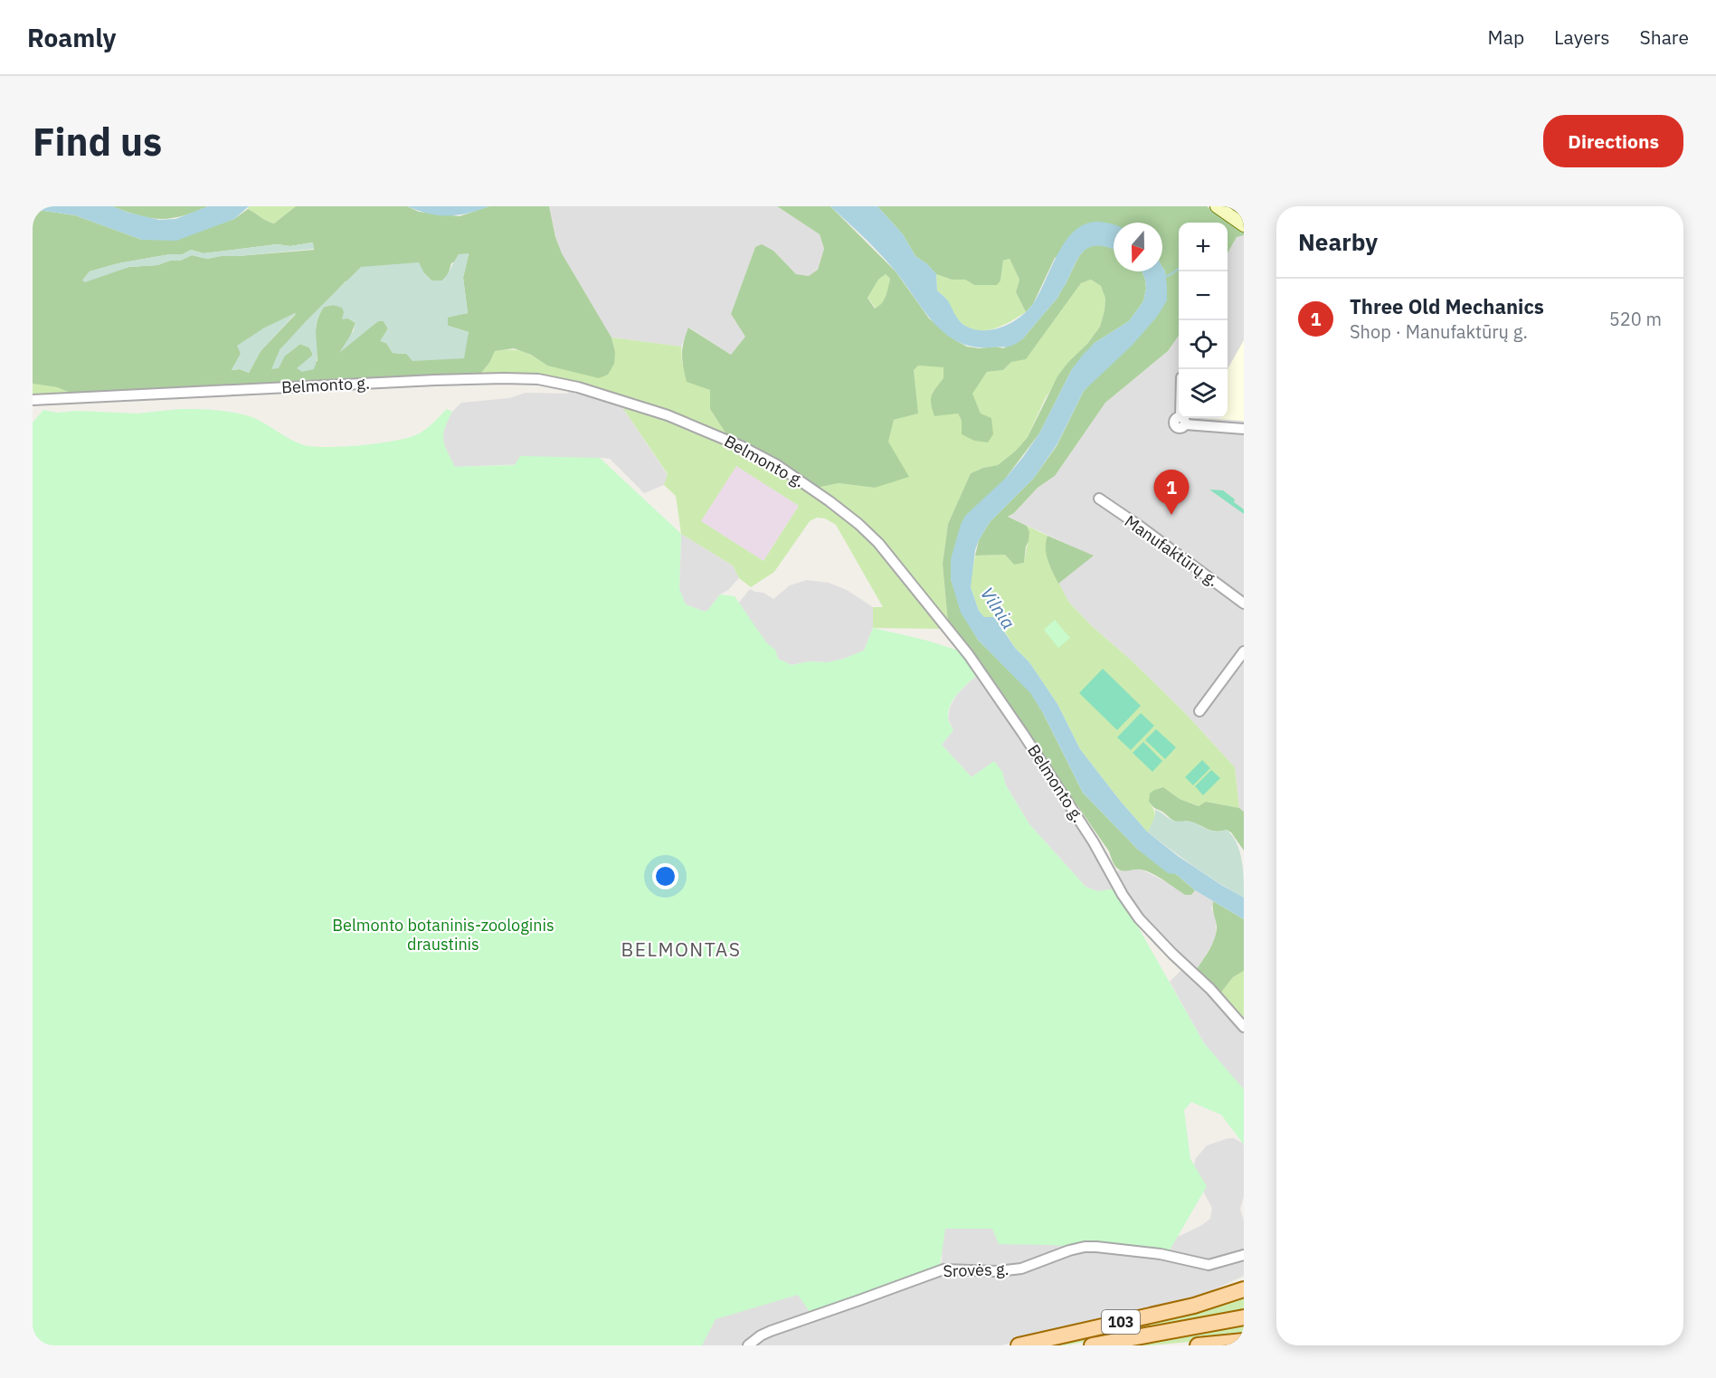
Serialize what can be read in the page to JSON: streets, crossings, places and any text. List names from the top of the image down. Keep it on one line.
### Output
{"streets":{"main road":["103"],"street":["Belmonto g.","Manufaktūrų g.","Srovės g."]},"districts":["BELMONTAS"],"water":["Vilnia"],"parks":["Belmonto botaninis-zoologinis draustinis"],"north":"bottom","page":{"header":"Roamly","nav":["Map","Layers","Share"],"buttons":"Directions","title":"Find us","heading":"Nearby","map_buttons":["+","−"],"list":[{"mark":"1","name":"Three Old Mechanics","note":"Shop · Manufaktūrų g.","value":"520 m"}],"pins":"1"}}
